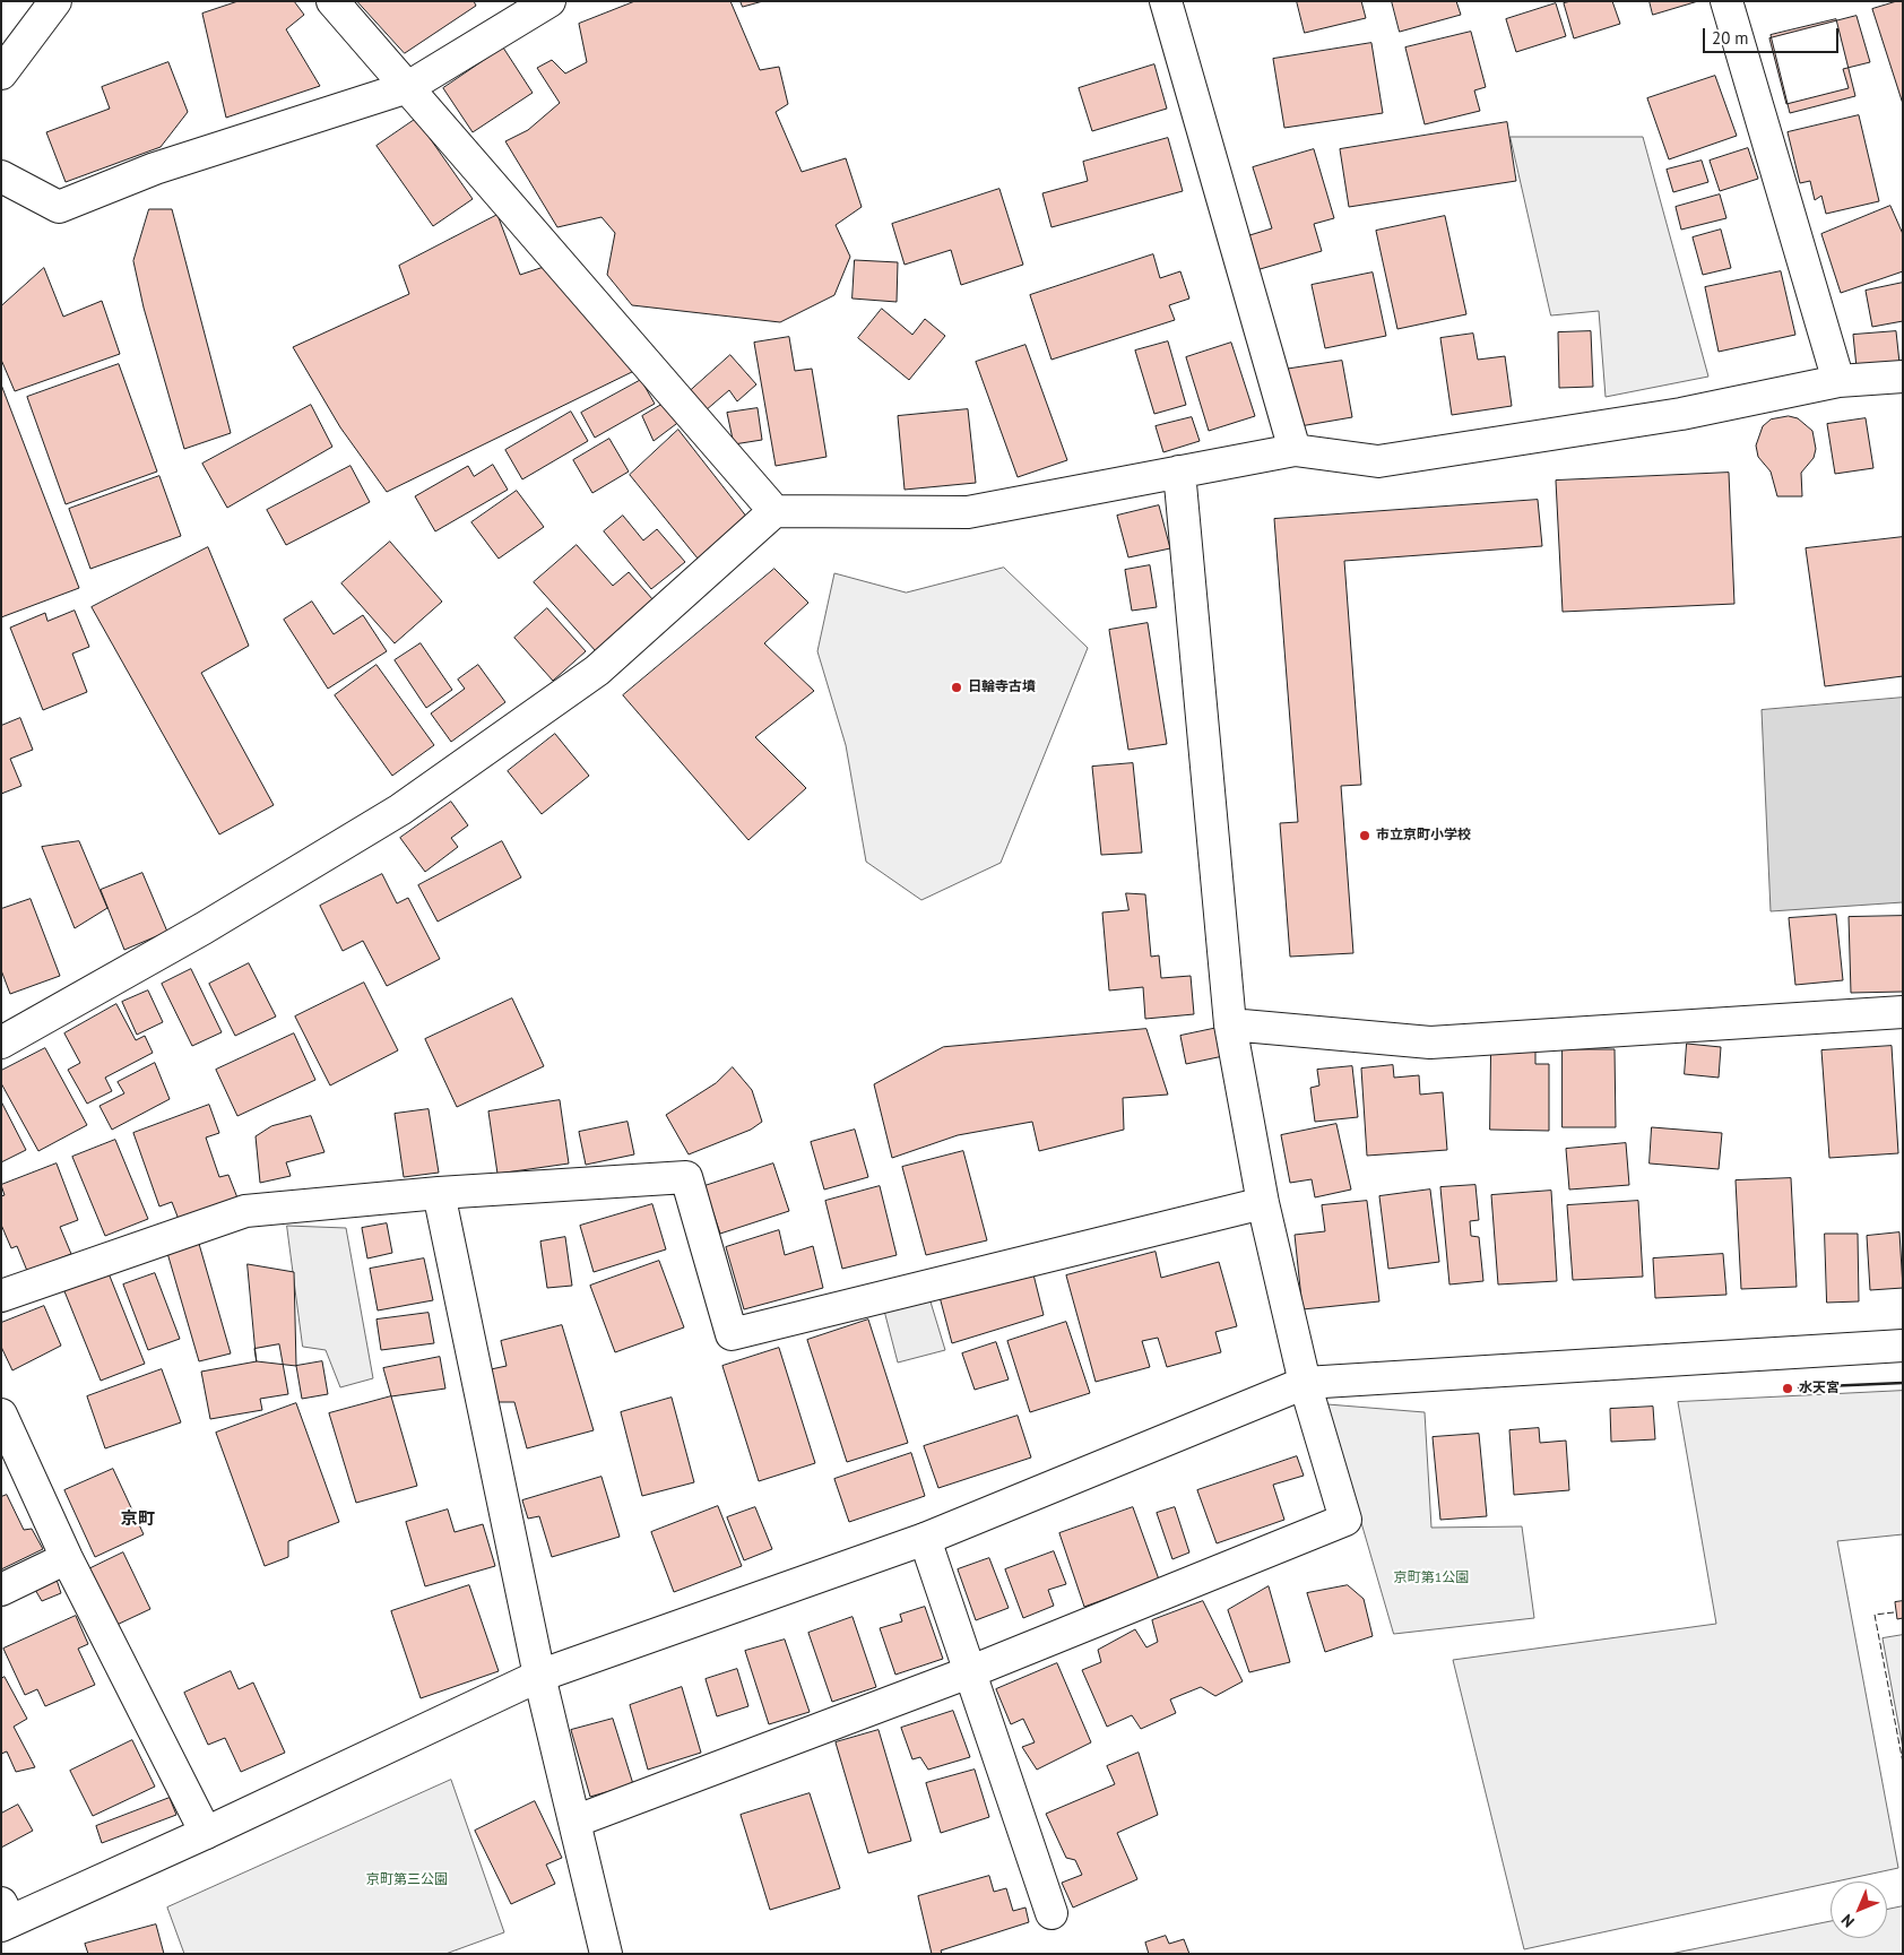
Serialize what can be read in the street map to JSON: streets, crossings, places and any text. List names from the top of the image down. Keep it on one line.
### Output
{"districts":["京町"],"parks":["京町第1公園","京町第三公園"],"places":["日輪寺古墳","市立京町小学校","水天宮"],"scale_bar":"20 m","north":"bottom left"}
